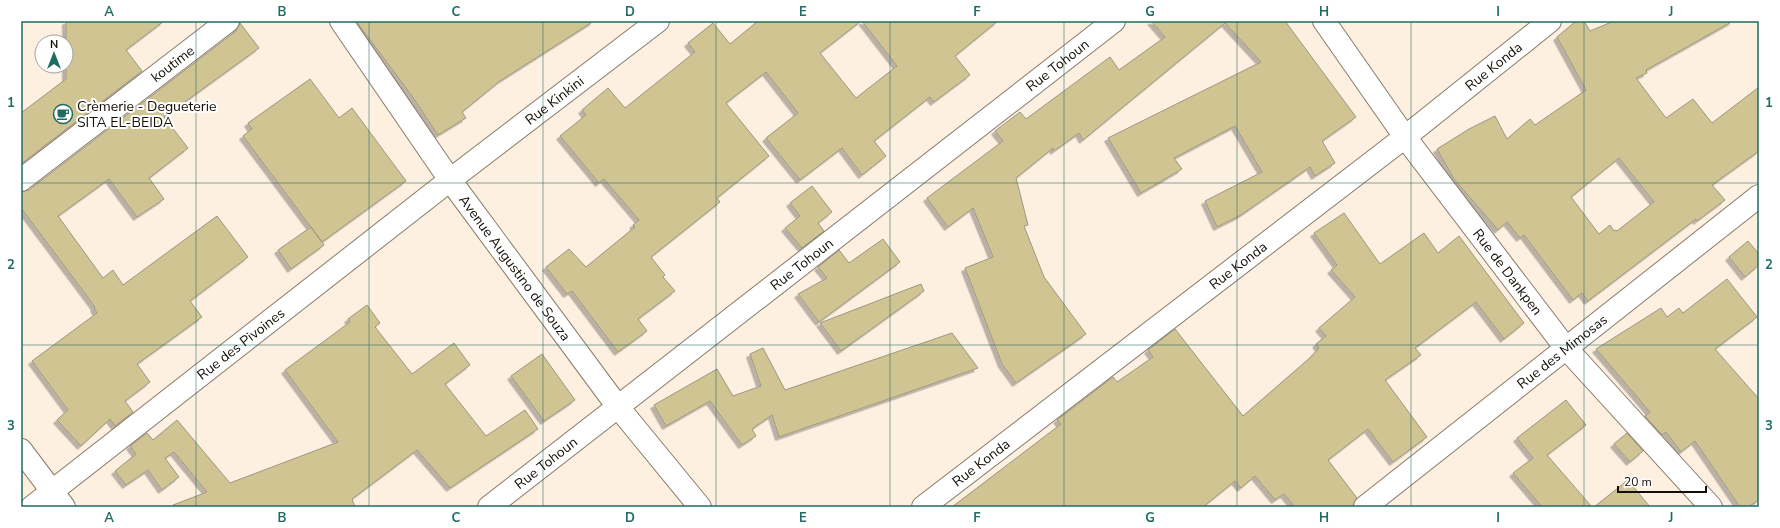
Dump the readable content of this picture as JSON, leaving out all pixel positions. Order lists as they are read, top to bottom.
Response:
{
  "streets": {
    "street": [
      "koutime",
      "Rue Tohoun",
      "Rue Konda",
      "Rue Kinkini",
      "Avenue Augustino de Souza",
      "Rue de Dankpen",
      "Rue des Pivoines",
      "Rue des Mimosas"
    ]
  },
  "crossings": [
    ["Rue Tohoun", "Avenue Augustino de Souza"],
    ["Rue Konda", "Rue de Dankpen"],
    ["Rue Kinkini", "Avenue Augustino de Souza"],
    ["Rue Kinkini", "Rue des Pivoines"],
    ["Avenue Augustino de Souza", "Rue des Pivoines"],
    ["Rue de Dankpen", "Rue des Mimosas"]
  ],
  "places": {
    "cafe": ["Crèmerie - Degueterie SITA EL-BEIDA"]
  },
  "scale_bar": "20 m",
  "north": "top",
  "grid": {
    "columns": [
      "A",
      "B",
      "C",
      "D",
      "E",
      "F",
      "G",
      "H",
      "I",
      "J"
    ],
    "rows": ["1", "2", "3"]
  }
}
